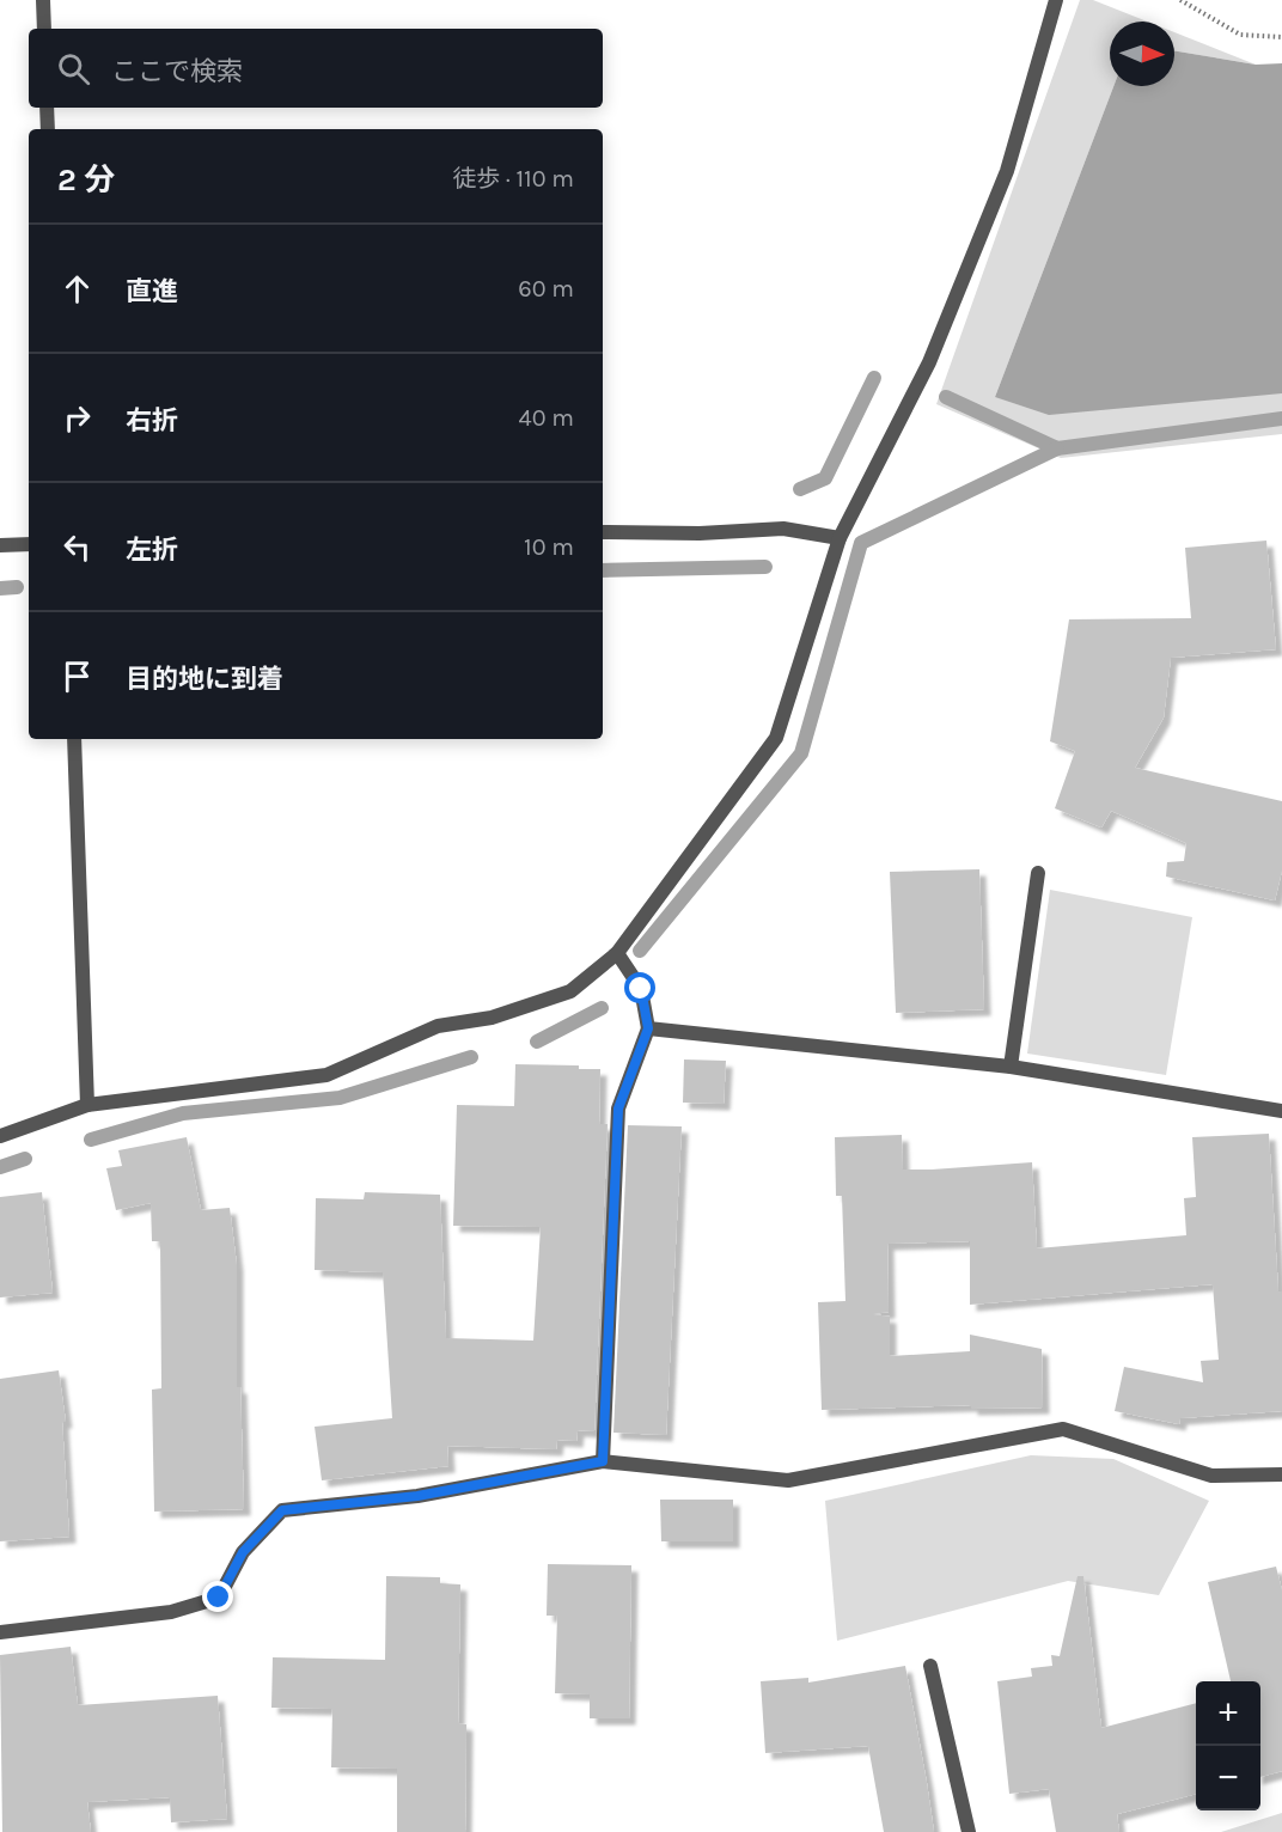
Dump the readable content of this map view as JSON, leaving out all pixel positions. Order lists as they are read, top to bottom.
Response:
{
  "north": "right",
  "page": {
    "search": "ここで検索",
    "heading": ["2 分", "徒歩 · 110 m"],
    "list": [
      ["直進", "60 m"],
      ["右折", "40 m"],
      ["左折", "10 m"],
      "目的地に到着"
    ],
    "map_buttons": ["+", "−"]
  }
}
